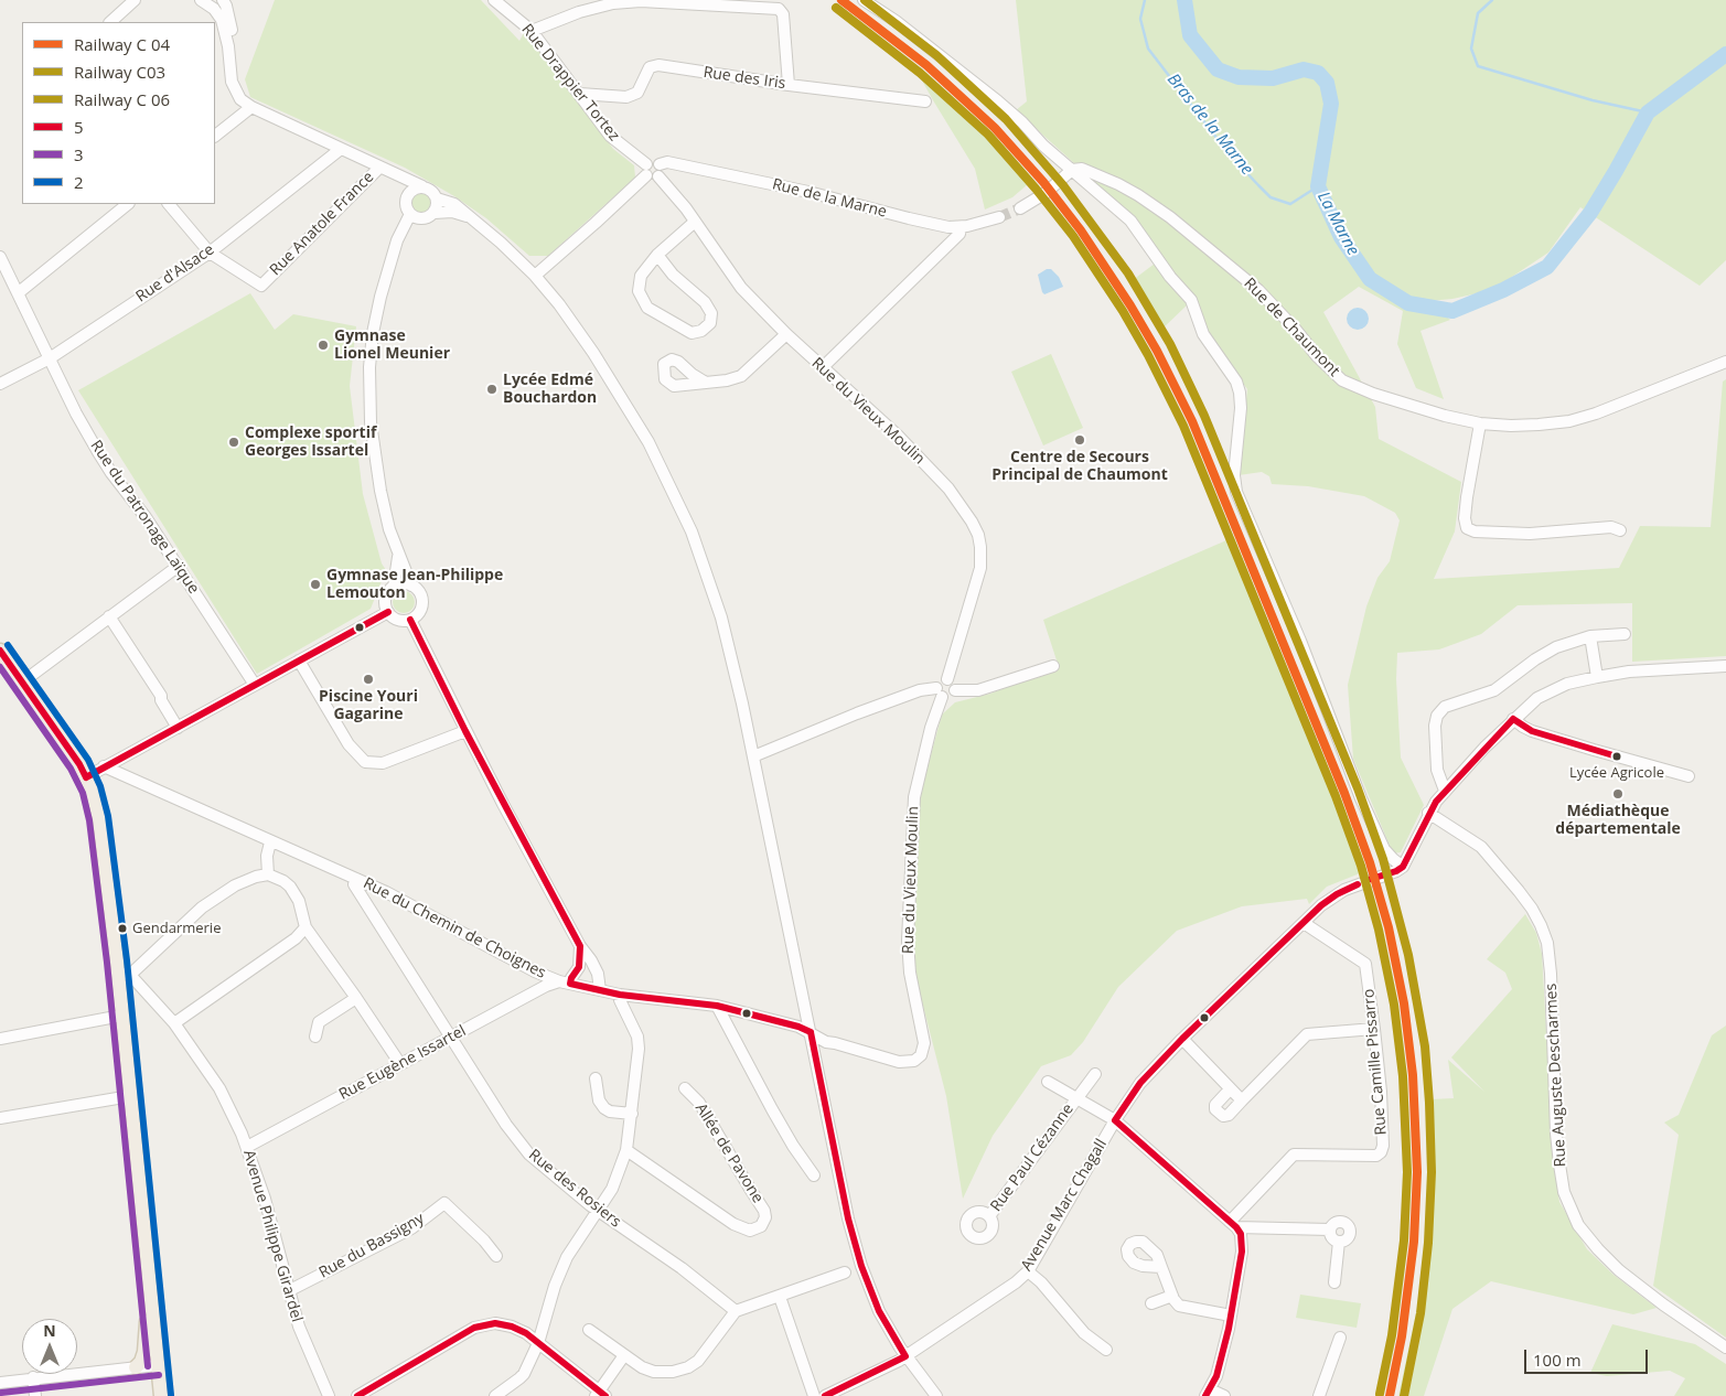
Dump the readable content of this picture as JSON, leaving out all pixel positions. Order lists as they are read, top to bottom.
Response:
{
  "streets": {
    "street": [
      "Rue des Iris",
      "Rue Drappier Tortez",
      "Rue de la Marne",
      "Rue Anatole France",
      "Rue d'Alsace",
      "Rue de Chaumont",
      "Rue du Vieux Moulin",
      "Rue du Patronage Laïque",
      "Rue du Chemin de Choignes",
      "Rue Camille Pissarro",
      "Rue Eugène Issartel",
      "Rue Auguste Descharmes",
      "Allée de Pavone",
      "Rue Paul Cézanne",
      "Rue des Rosiers",
      "Avenue Marc Chagall",
      "Avenue Philippe Girardel",
      "Rue du Bassigny"
    ]
  },
  "crossings": [
    ["Rue des Iris", "Rue Drappier Tortez"],
    ["Rue Drappier Tortez", "Rue de la Marne"],
    ["Rue Drappier Tortez", "Rue du Vieux Moulin"],
    ["Rue de la Marne", "Rue du Vieux Moulin"],
    ["Rue Anatole France", "Rue d'Alsace"],
    ["Rue d'Alsace", "Rue du Patronage Laïque"],
    ["Rue du Vieux Moulin", "Rue du Chemin de Choignes"],
    ["Rue du Chemin de Choignes", "Rue Eugène Issartel"],
    ["Rue du Chemin de Choignes", "Rue des Rosiers"],
    ["Rue Camille Pissarro", "Avenue Marc Chagall"],
    ["Rue Eugène Issartel", "Rue des Rosiers"],
    ["Rue Eugène Issartel", "Avenue Philippe Girardel"],
    ["Avenue Philippe Girardel", "Rue du Bassigny"]
  ],
  "water": ["Bras de la Marne", "La Marne"],
  "places": [
    "Gymnase Lionel Meunier",
    "Lycée Edmé Bouchardon",
    "Centre de Secours Principal de Chaumont",
    "Complexe sportif Georges Issartel",
    "Gymnase Jean-Philippe Lemouton",
    "Piscine Youri Gagarine",
    "Lycée Agricole",
    "Médiathèque départementale",
    "Gendarmerie"
  ],
  "lines": [
    "rail line C03",
    "transit line 5",
    "transit line 2",
    "transit line 3"
  ],
  "legend": [
    "Railway C 04",
    "Railway C03",
    "Railway C 06",
    "5",
    "3",
    "2"
  ],
  "scale_bar": "100 m",
  "north": "top"
}
